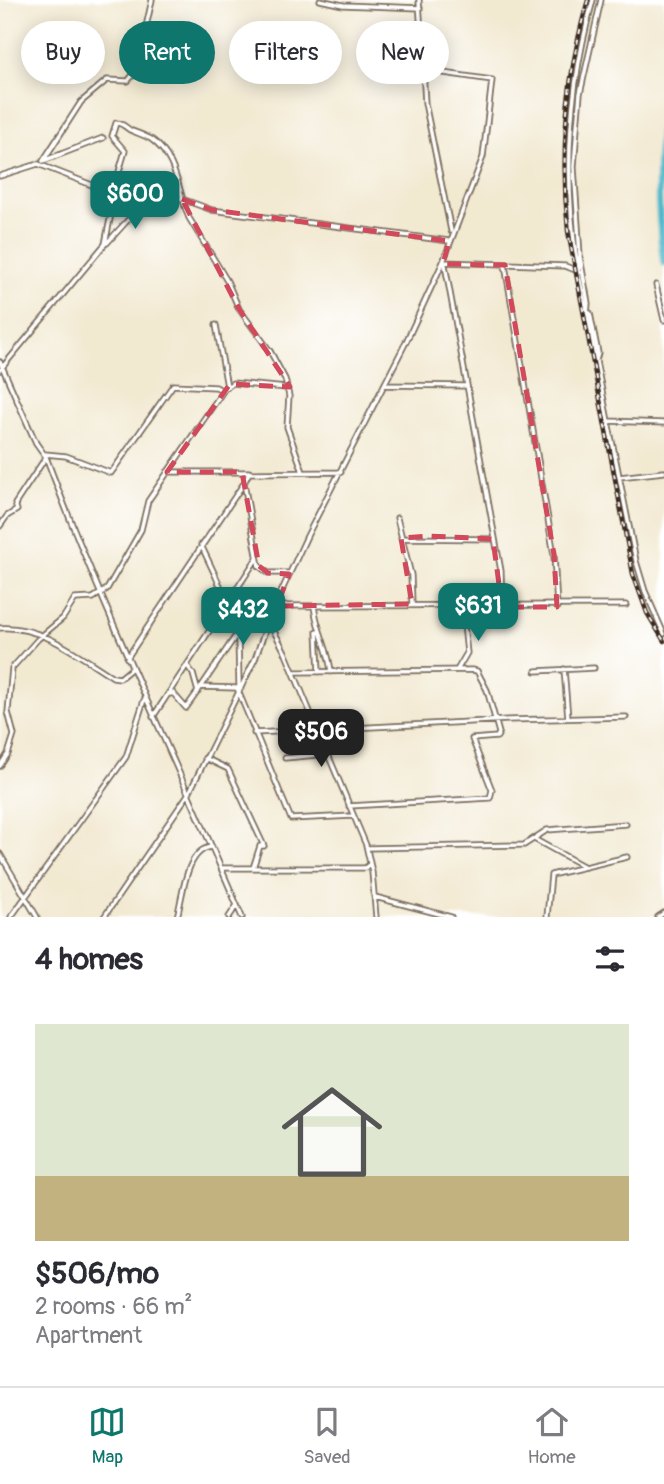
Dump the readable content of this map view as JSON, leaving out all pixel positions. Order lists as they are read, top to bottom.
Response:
{
  "page": {
    "chip": [
      "Buy",
      "Rent",
      "Filters",
      "New"
    ],
    "price": [
      "$600",
      "$631",
      "$432",
      "$506"
    ],
    "heading": "4 homes",
    "list": [
      {
        "name": "$506/mo",
        "note": "2 rooms · 66 m² · Apartment"
      }
    ],
    "tabs": ["Map", "Saved", "Home"]
  }
}
